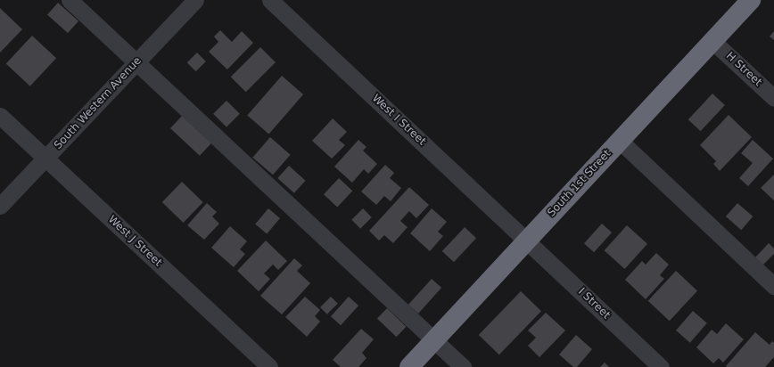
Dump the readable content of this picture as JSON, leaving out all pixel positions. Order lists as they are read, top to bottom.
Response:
{
  "streets": {
    "highway": ["South 1st Street"],
    "street": [
      "H Street",
      "South Western Avenue",
      "West I Street",
      "West J Street",
      "I Street"
    ]
  },
  "crossings": [
    ["H Street", "South 1st Street"],
    ["South Western Avenue", "West J Street"],
    ["West I Street", "South 1st Street"],
    ["West I Street", "I Street"],
    ["South 1st Street", "I Street"]
  ]
}
